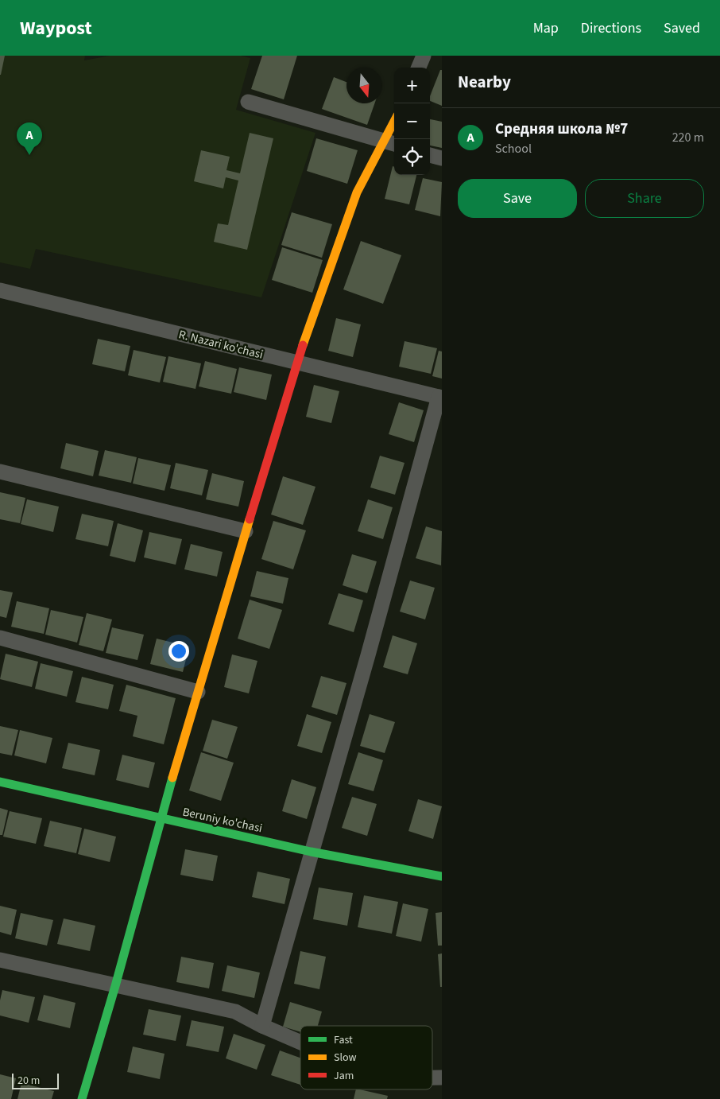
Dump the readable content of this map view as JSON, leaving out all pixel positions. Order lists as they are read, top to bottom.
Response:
{
  "streets": {
    "street": ["R. Nazari ko'chasi", "Beruniy ko'chasi"]
  },
  "legend": ["Fast", "Slow", "Jam"],
  "scale_bar": "20 m",
  "north": "bottom",
  "page": {
    "header": "Waypost",
    "nav": ["Map", "Directions", "Saved"],
    "heading": "Nearby",
    "map_buttons": ["+", "−"],
    "list": [
      {
        "mark": "A",
        "name": "Средняя школа №7",
        "note": "School",
        "value": "220 m"
      }
    ],
    "pins": "A",
    "buttons": ["Save", "Share"],
    "scale": "20 m"
  }
}
